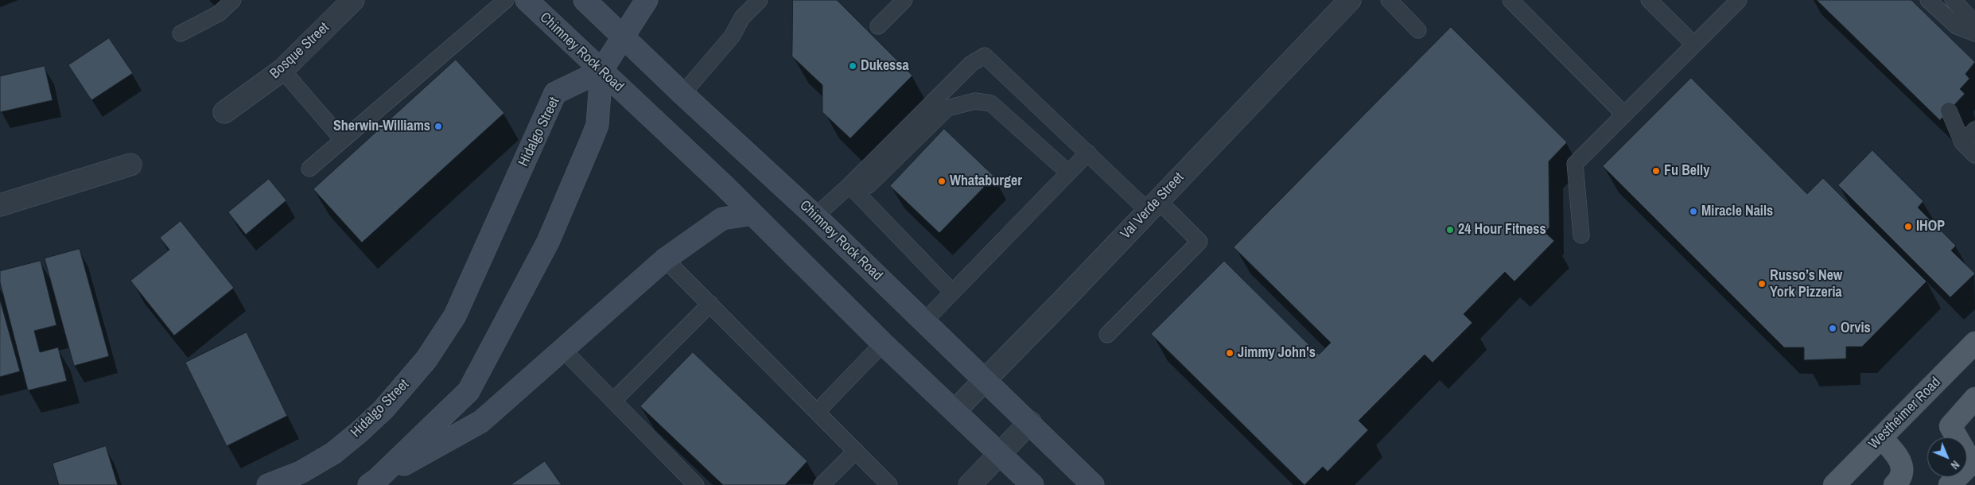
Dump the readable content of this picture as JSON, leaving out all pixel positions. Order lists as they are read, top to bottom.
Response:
{
  "streets": {
    "main road": ["Westheimer Road"],
    "street": [
      "Bosque Street",
      "Chimney Rock Road",
      "Hidalgo Street",
      "Val Verde Street"
    ]
  },
  "crossings": [
    ["Chimney Rock Road", "Hidalgo Street"],
    ["Chimney Rock Road", "Val Verde Street"]
  ],
  "places": [
    "Dukessa",
    "Sherwin-Williams",
    "Fu Belly",
    "Whataburger",
    "Miracle Nails",
    "IHOP",
    "24 Hour Fitness",
    "Russo’s New York Pizzeria",
    "Orvis",
    "Jimmy John's"
  ],
  "north": "bottom right"
}
